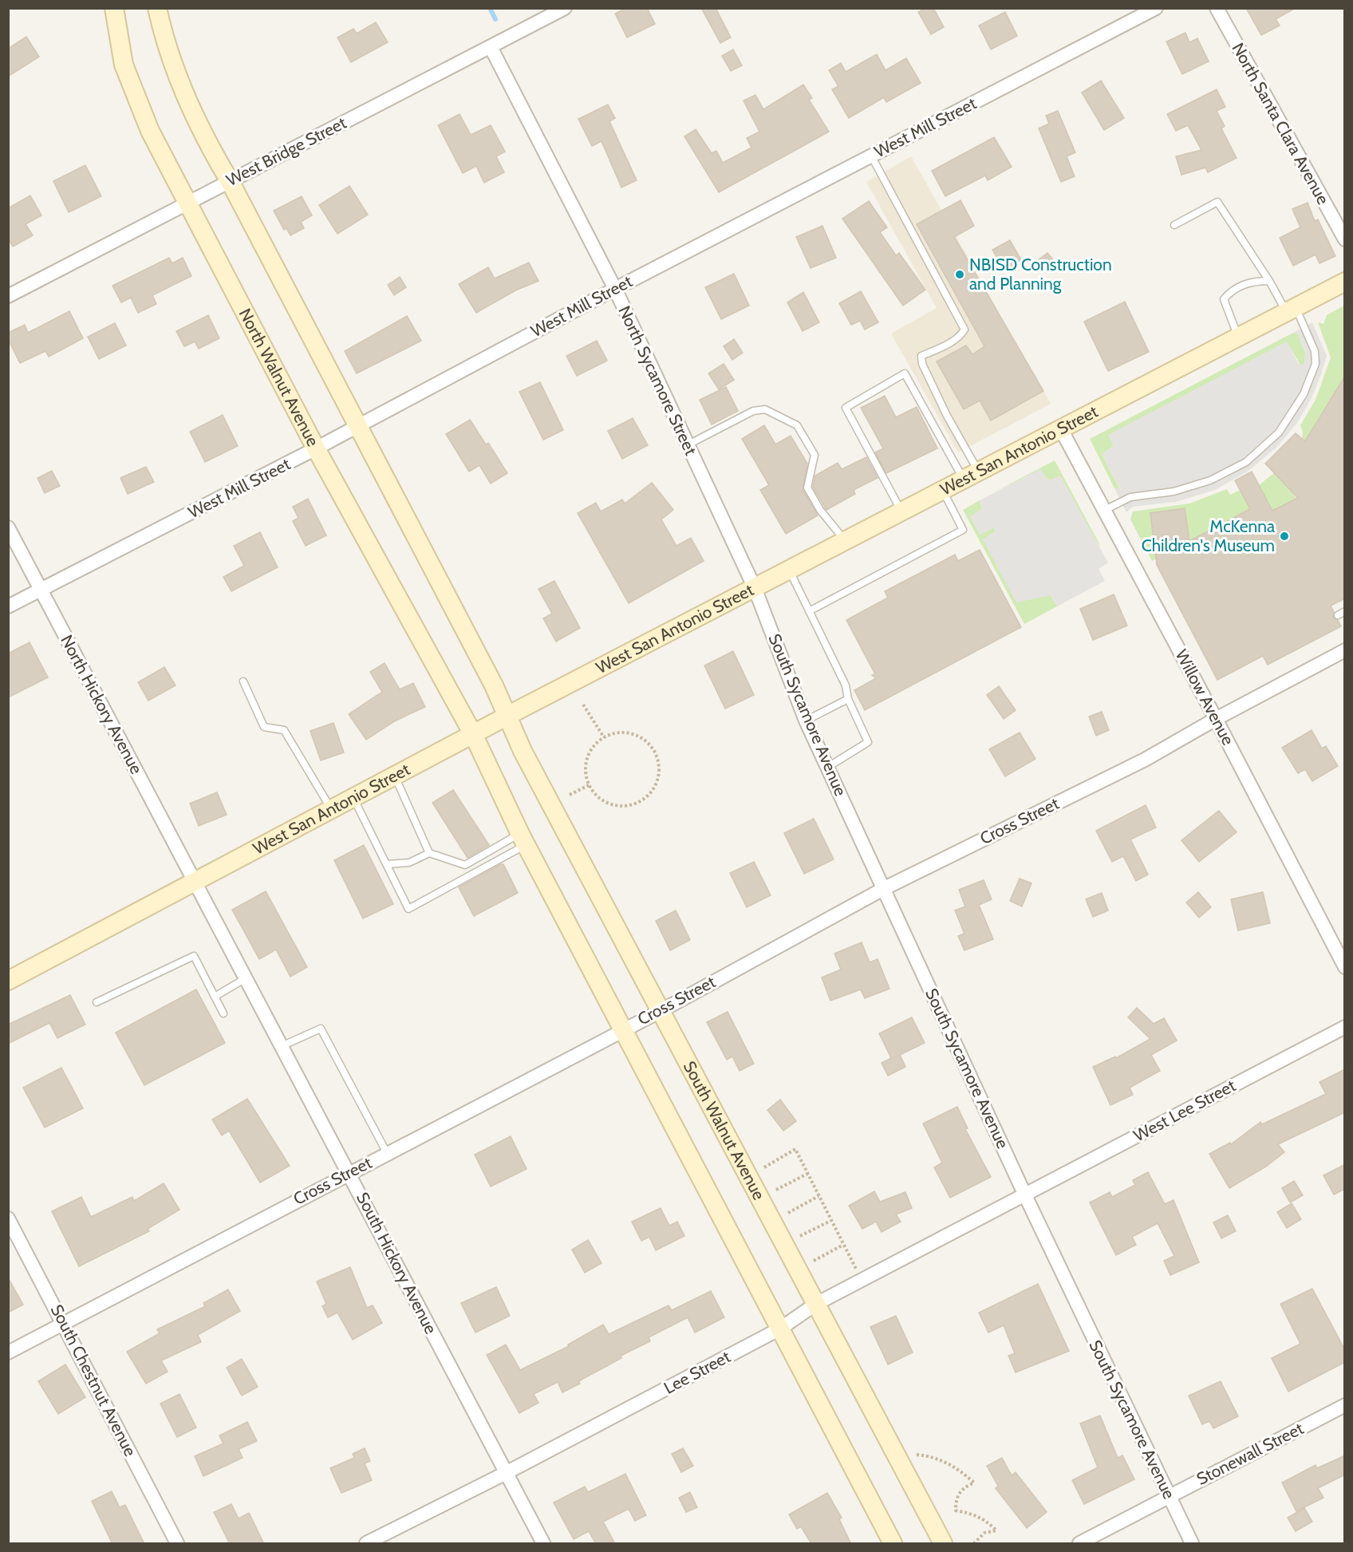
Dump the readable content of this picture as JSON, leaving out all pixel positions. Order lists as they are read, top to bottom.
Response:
{
  "streets": {
    "main road": ["North Walnut Avenue", "West San Antonio Street", "South Walnut Avenue"],
    "street": [
      "North Santa Clara Avenue",
      "West Mill Street",
      "West Bridge Street",
      "North Sycamore Street",
      "Willow Avenue",
      "North Hickory Avenue",
      "South Sycamore Avenue",
      "Cross Street",
      "West Lee Street",
      "South Hickory Avenue",
      "Lee Street",
      "South Chestnut Avenue",
      "Stonewall Street"
    ]
  },
  "crossings": [
    ["West Mill Street", "North Walnut Avenue"],
    ["West Mill Street", "North Sycamore Street"],
    ["West Mill Street", "North Hickory Avenue"],
    ["West Bridge Street", "North Walnut Avenue"],
    ["West Bridge Street", "North Sycamore Street"],
    ["North Walnut Avenue", "West San Antonio Street"],
    ["North Sycamore Street", "West San Antonio Street"],
    ["North Sycamore Street", "South Sycamore Avenue"],
    ["West San Antonio Street", "Willow Avenue"],
    ["West San Antonio Street", "North Hickory Avenue"],
    ["West San Antonio Street", "South Sycamore Avenue"],
    ["West San Antonio Street", "South Walnut Avenue"],
    ["West San Antonio Street", "South Hickory Avenue"],
    ["Willow Avenue", "Cross Street"],
    ["North Hickory Avenue", "South Hickory Avenue"],
    ["South Sycamore Avenue", "Cross Street"],
    ["South Sycamore Avenue", "West Lee Street"],
    ["South Sycamore Avenue", "Lee Street"],
    ["South Sycamore Avenue", "Stonewall Street"],
    ["Cross Street", "South Walnut Avenue"],
    ["Cross Street", "South Hickory Avenue"],
    ["Cross Street", "South Chestnut Avenue"],
    ["West Lee Street", "Lee Street"],
    ["South Walnut Avenue", "Lee Street"],
    ["South Hickory Avenue", "Lee Street"]
  ],
  "places": ["NBISD Construction and Planning", "McKenna Children's Museum"]
}
